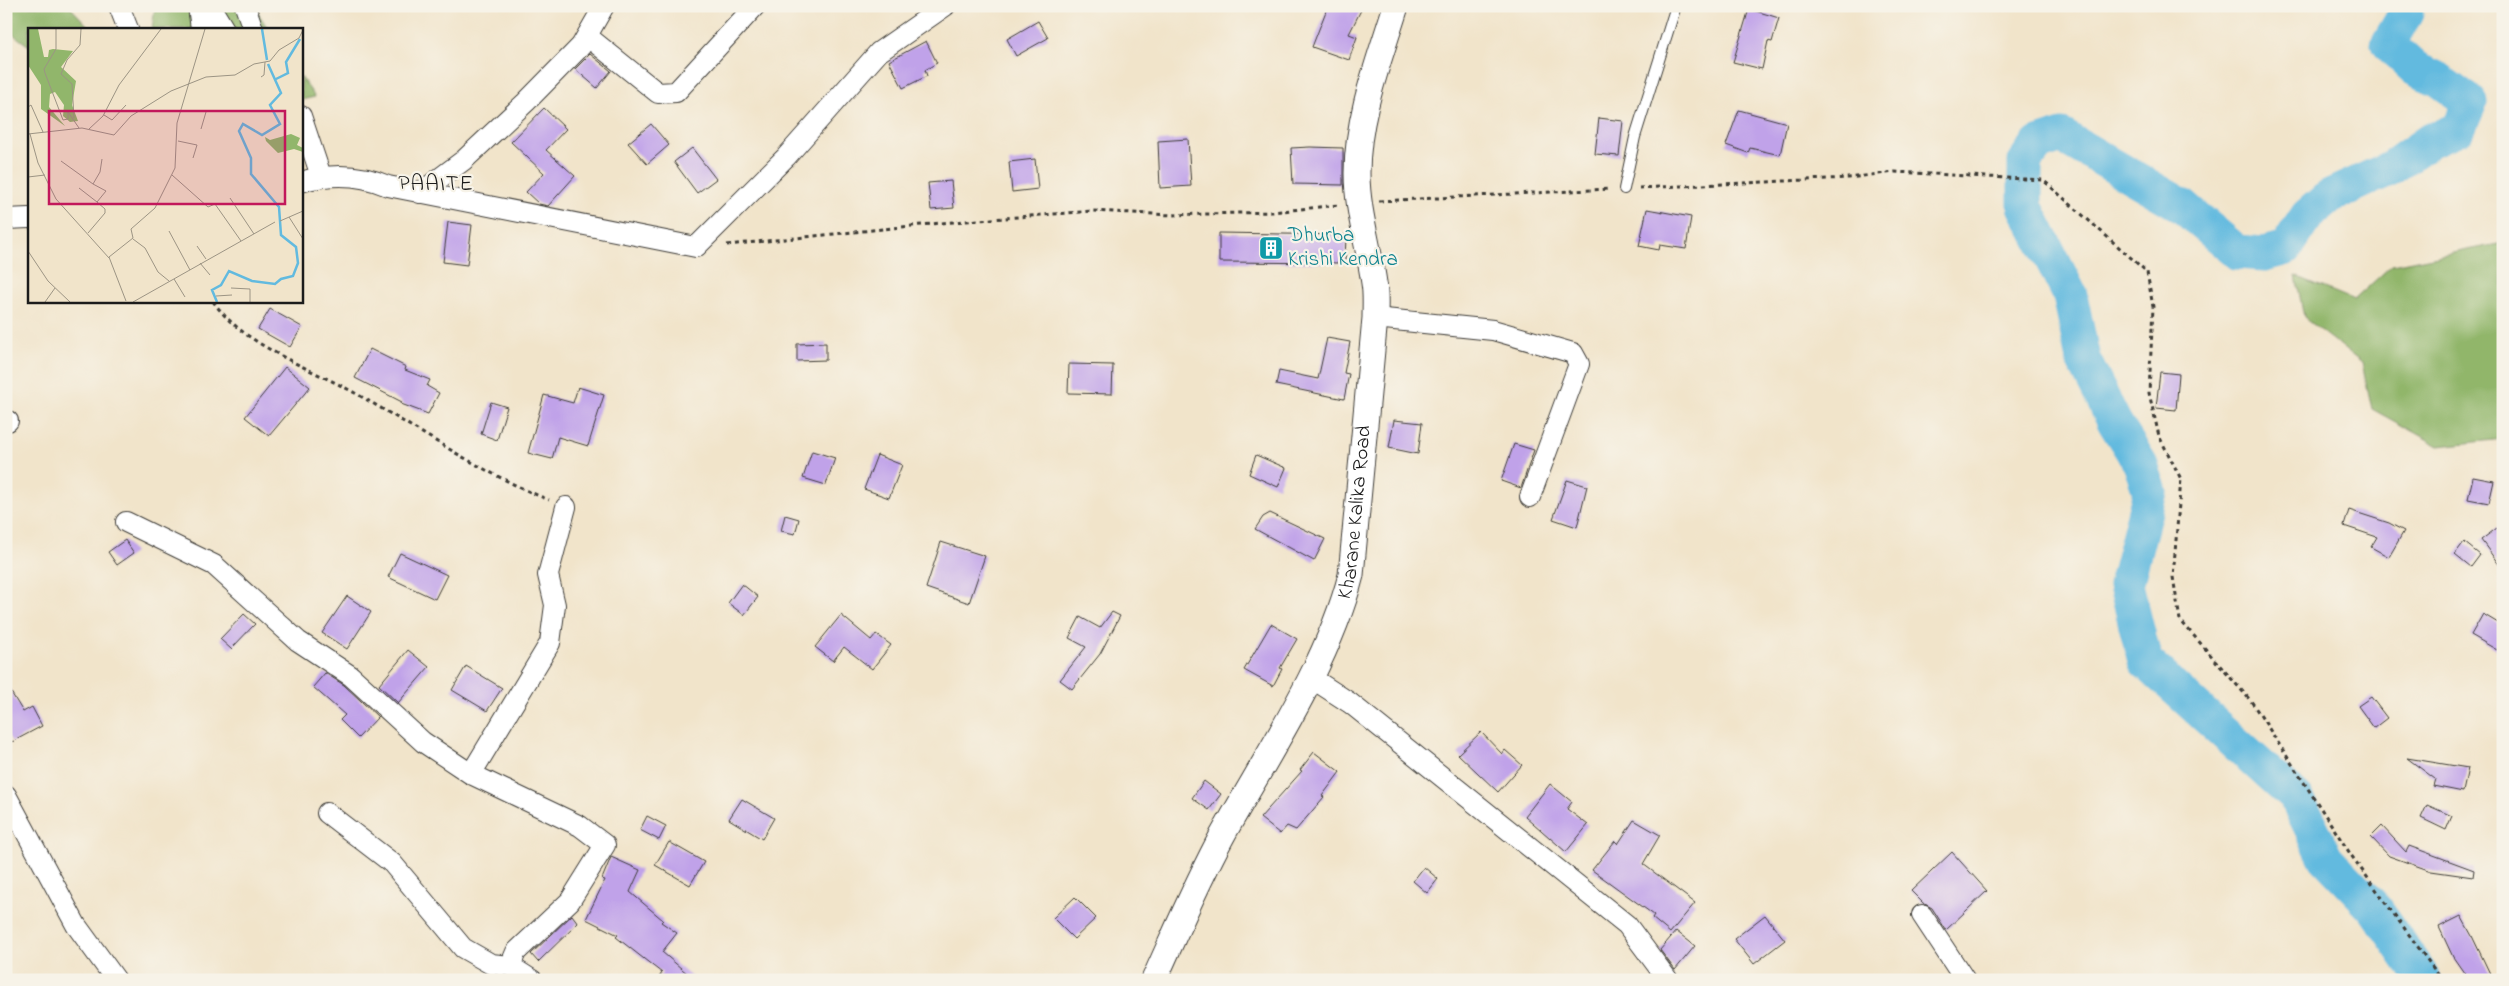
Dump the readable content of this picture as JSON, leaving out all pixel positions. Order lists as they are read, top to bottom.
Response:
{
  "streets": {
    "street": ["Kharane Kalika Road"]
  },
  "districts": ["PAAITE"],
  "places": {
    "building": ["Dhurba Krishi Kendra"]
  }
}
